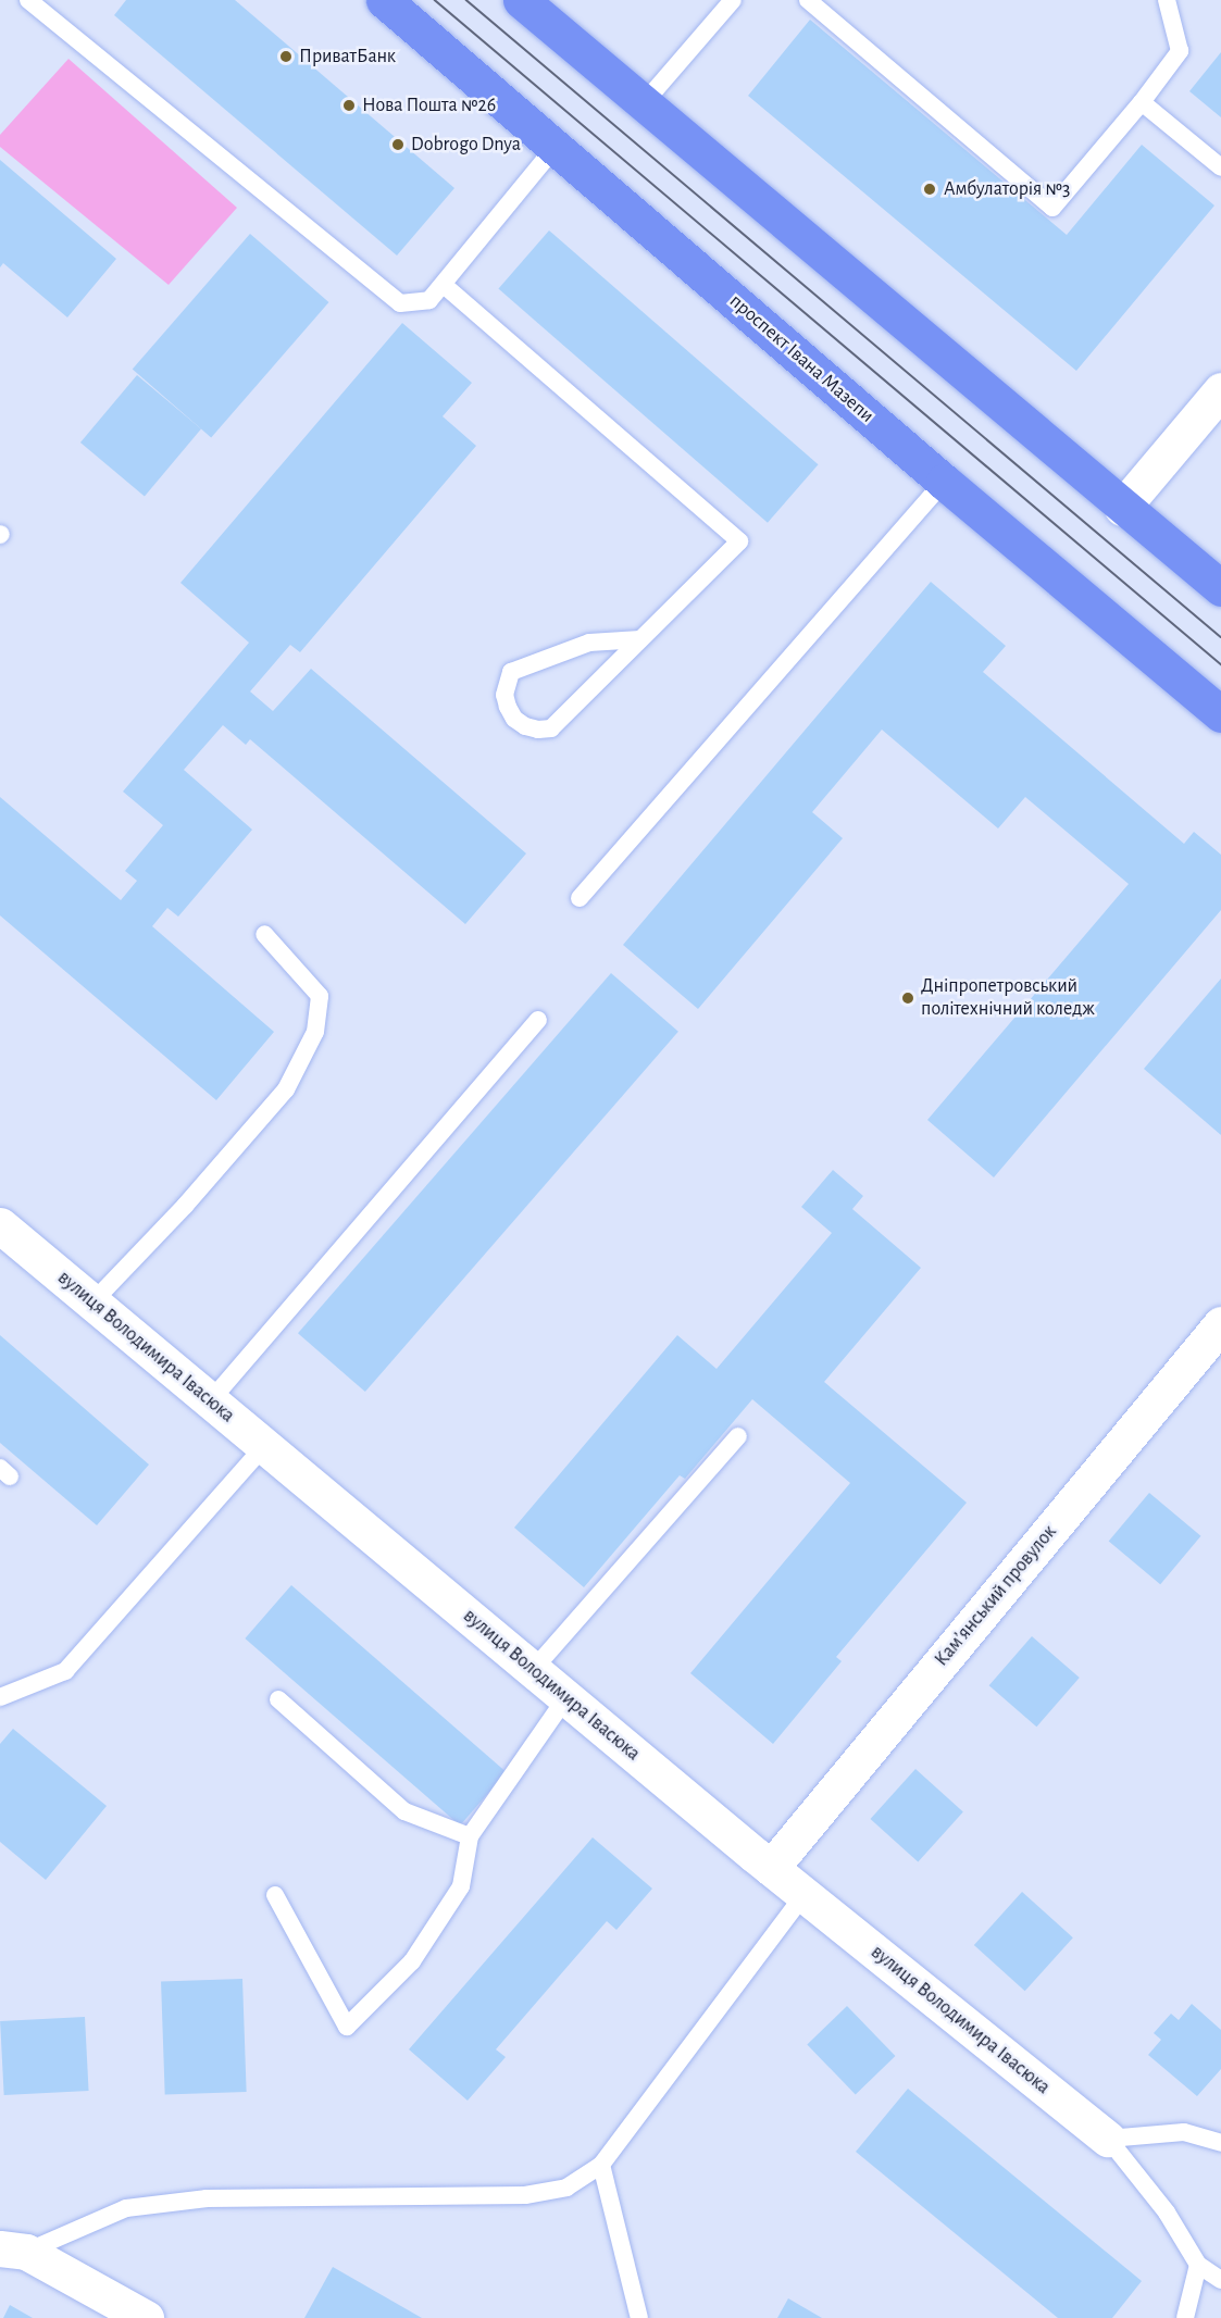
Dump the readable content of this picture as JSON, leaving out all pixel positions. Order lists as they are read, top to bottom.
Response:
{
  "streets": {
    "highway": ["проспект Івана Мазепи"],
    "street": ["вулиця Володимира Івасюка", "Камʼянський провулок"]
  },
  "crossings": [
    ["вулиця Володимира Івасюка", "Камʼянський провулок"]
  ],
  "places": [
    "ПриватБанк",
    "Нова Пошта №26",
    "Dobrogo Dnya",
    "Амбулаторія №3",
    "Дніпропетровський політехнічний коледж"
  ]
}
